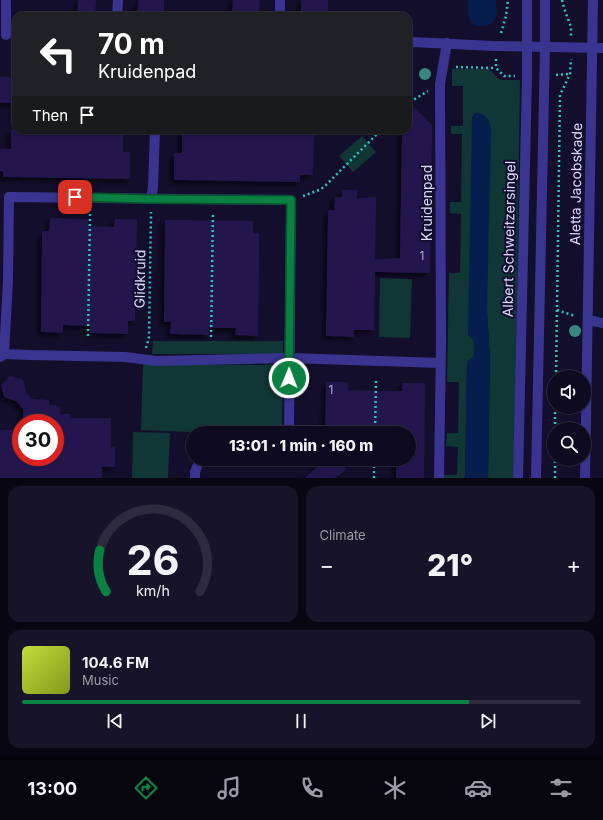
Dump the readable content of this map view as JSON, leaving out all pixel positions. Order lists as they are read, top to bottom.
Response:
{
  "streets": {
    "street": ["Aletta Jacobskade", "Kruidenpad", "Albert Schweitzersingel"],
    "path": ["Glidkruid"]
  },
  "house_numbers": ["1", "1"],
  "page": {
    "turn": ["70 m", "Kruidenpad"],
    "then": "Then",
    "limit": "30",
    "trip": "13:01 · 1 min · 160 m",
    "tile": "Climate",
    "heat": ["−", "21°", "+"],
    "song": ["104.6 FM", "Music"],
    "tabs": "13:00",
    "gauge": ["26", "km/h"]
  }
}
